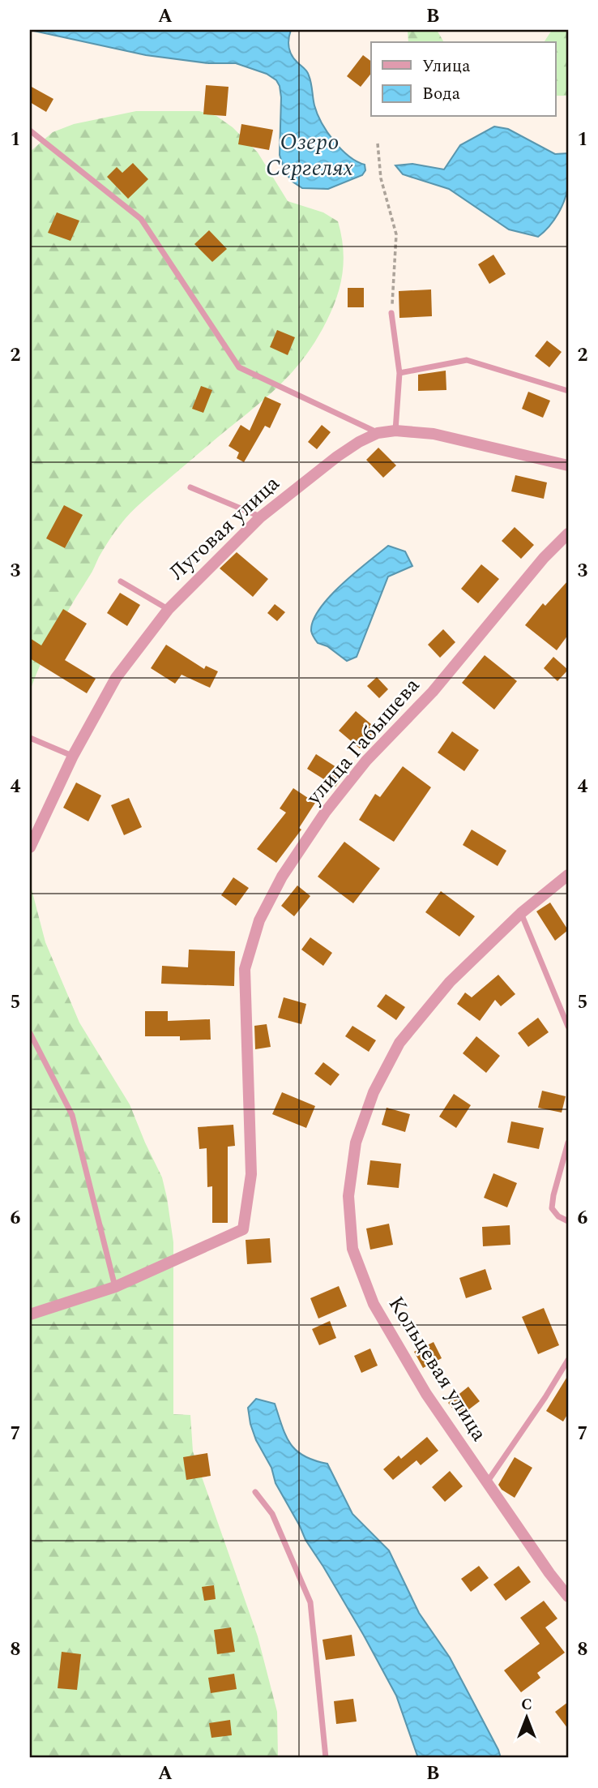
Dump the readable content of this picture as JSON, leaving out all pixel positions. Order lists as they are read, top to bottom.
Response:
{
  "streets": {
    "street": ["Луговая улица", "улица Габышева", "Кольцевая улица"]
  },
  "water": ["Озеро Сергелях"],
  "legend": ["Улица", "Вода"],
  "north": "top",
  "grid": {
    "columns": ["A", "B"],
    "rows": [
      "1",
      "2",
      "3",
      "4",
      "5",
      "6",
      "7",
      "8"
    ]
  }
}
